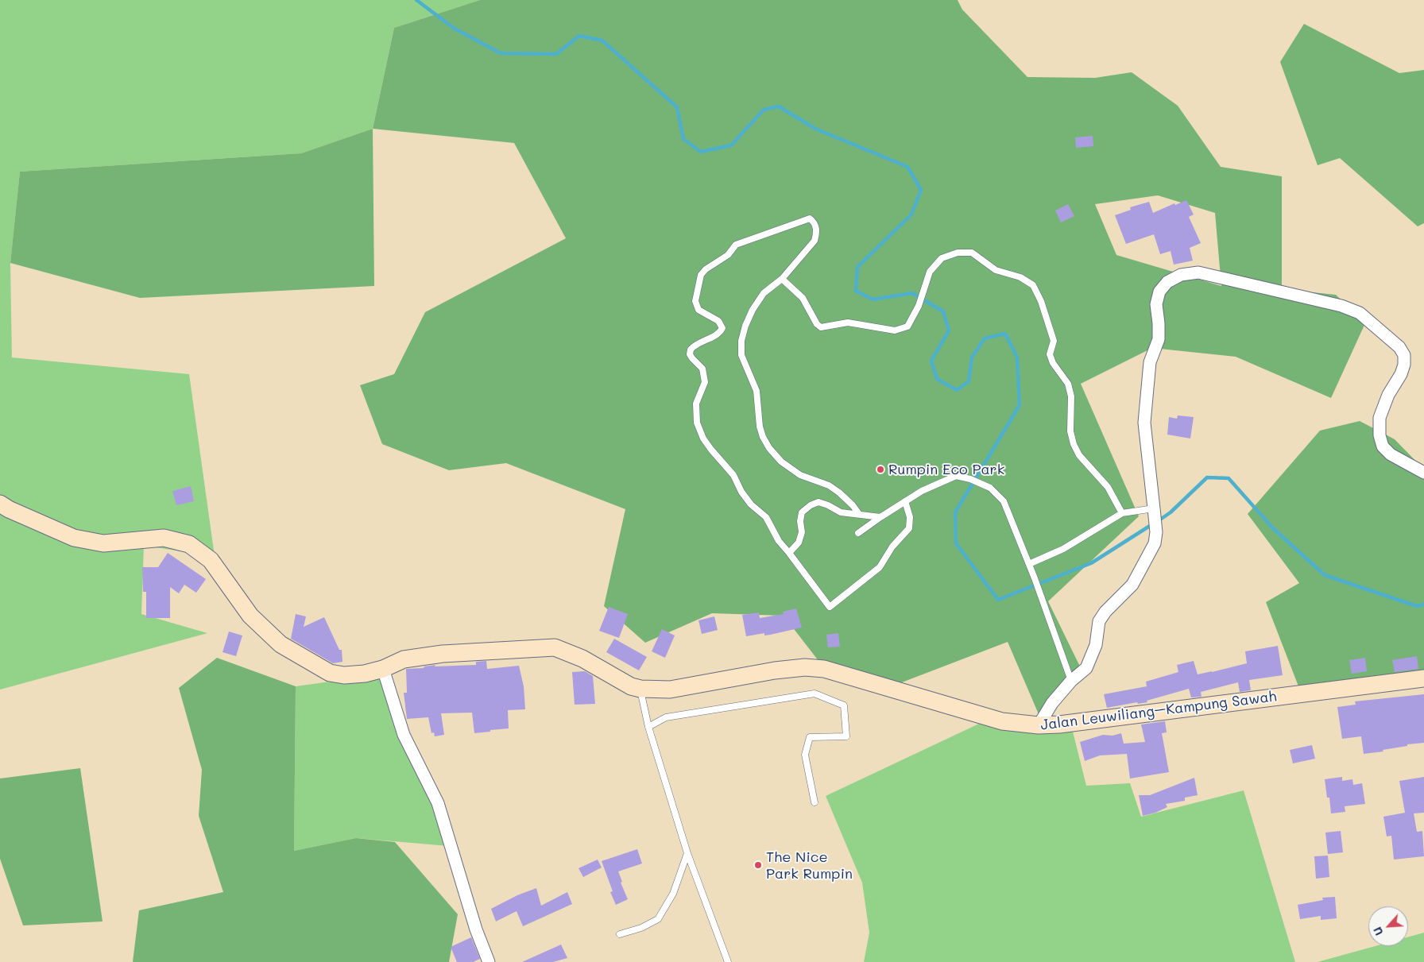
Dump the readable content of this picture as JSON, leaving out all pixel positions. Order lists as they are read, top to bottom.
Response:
{
  "streets": {
    "main road": ["Jalan Leuwiliang–Kampung Sawah"]
  },
  "places": ["Rumpin Eco Park", "The Nice Park Rumpin"],
  "north": "bottom left"
}
